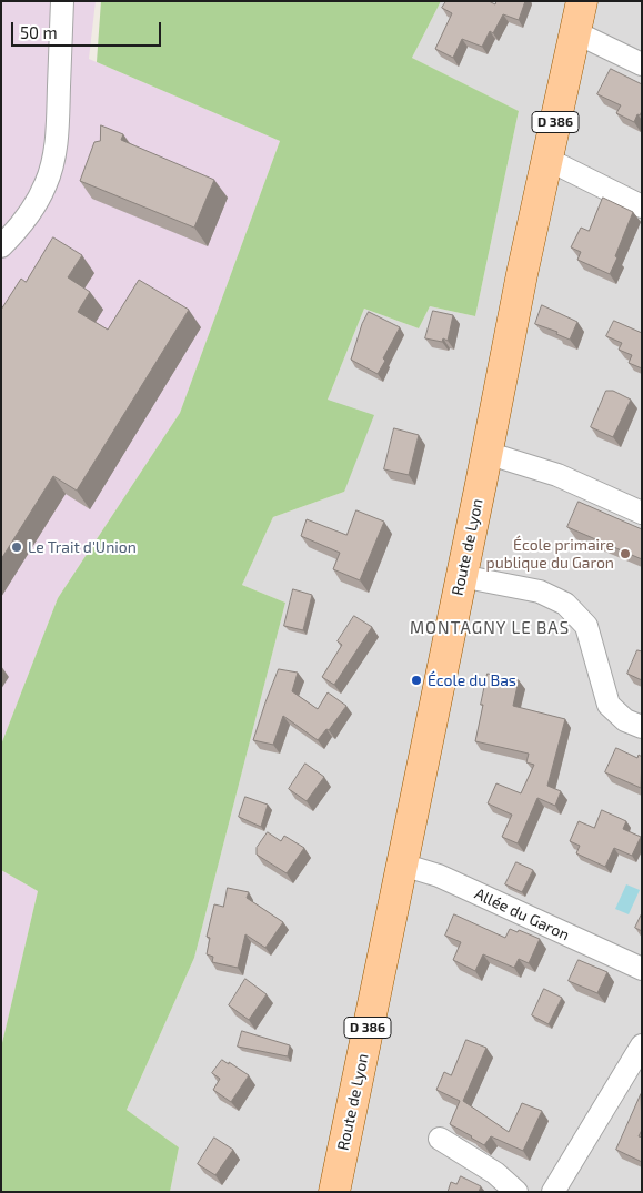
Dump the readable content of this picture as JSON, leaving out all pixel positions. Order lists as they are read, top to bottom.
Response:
{
  "streets": {
    "main road": ["D 386", "Route de Lyon"],
    "street": ["Allée du Garon"]
  },
  "crossings": [
    ["Route de Lyon", "Allée du Garon"]
  ],
  "districts": ["MONTAGNY LE BAS"],
  "places": ["Le Trait d'Union", "École primaire publique du Garon", "École du Bas"],
  "scale_bar": "50 m"
}
